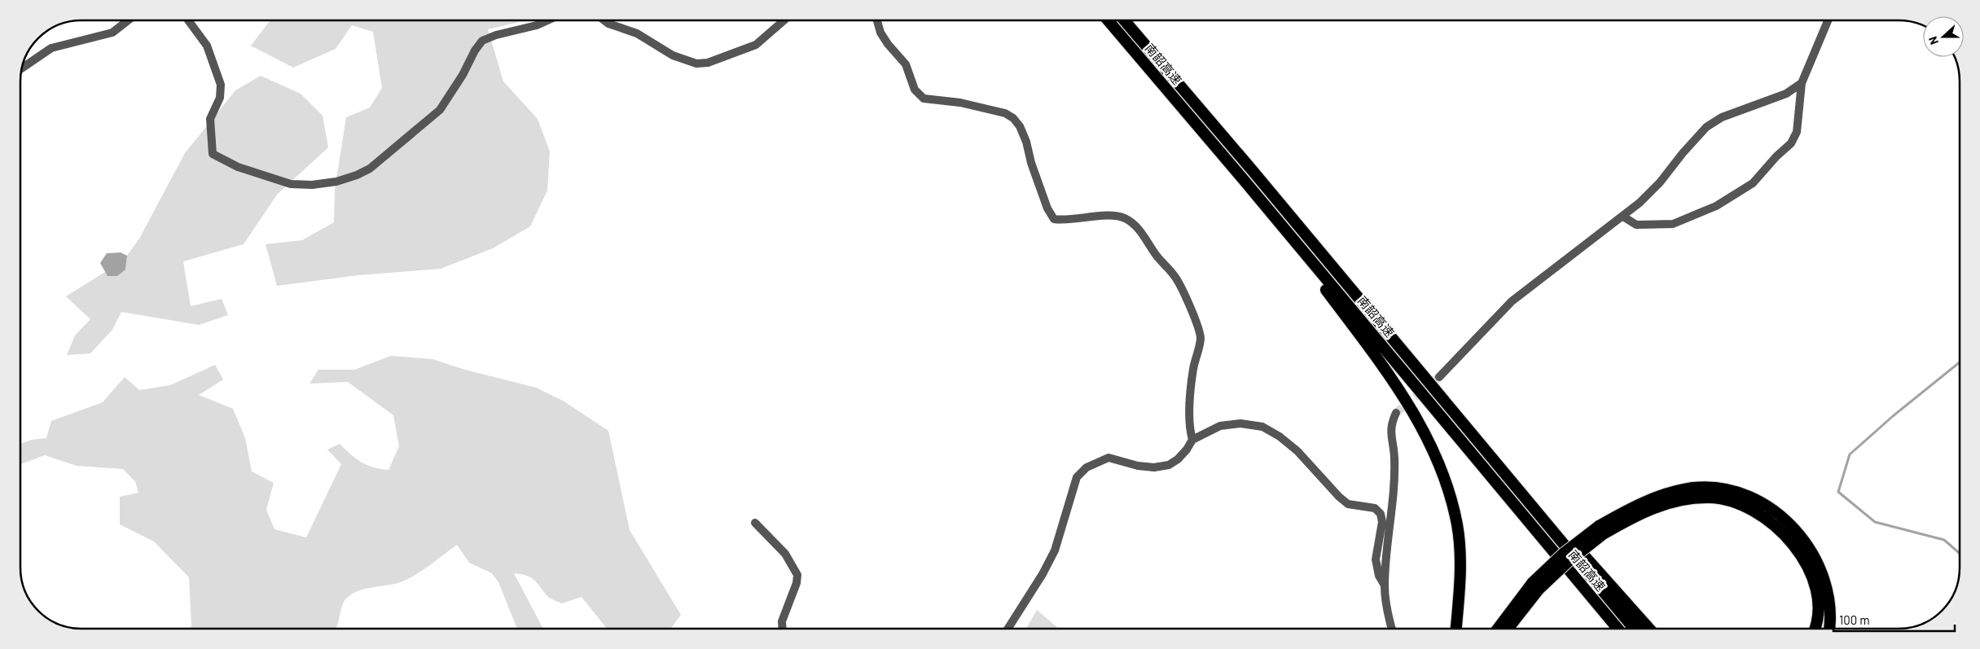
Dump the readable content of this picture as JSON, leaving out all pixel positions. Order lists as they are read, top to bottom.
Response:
{
  "streets": {
    "highway": ["南韶高速"]
  },
  "scale_bar": "100 m",
  "north": "left"
}
